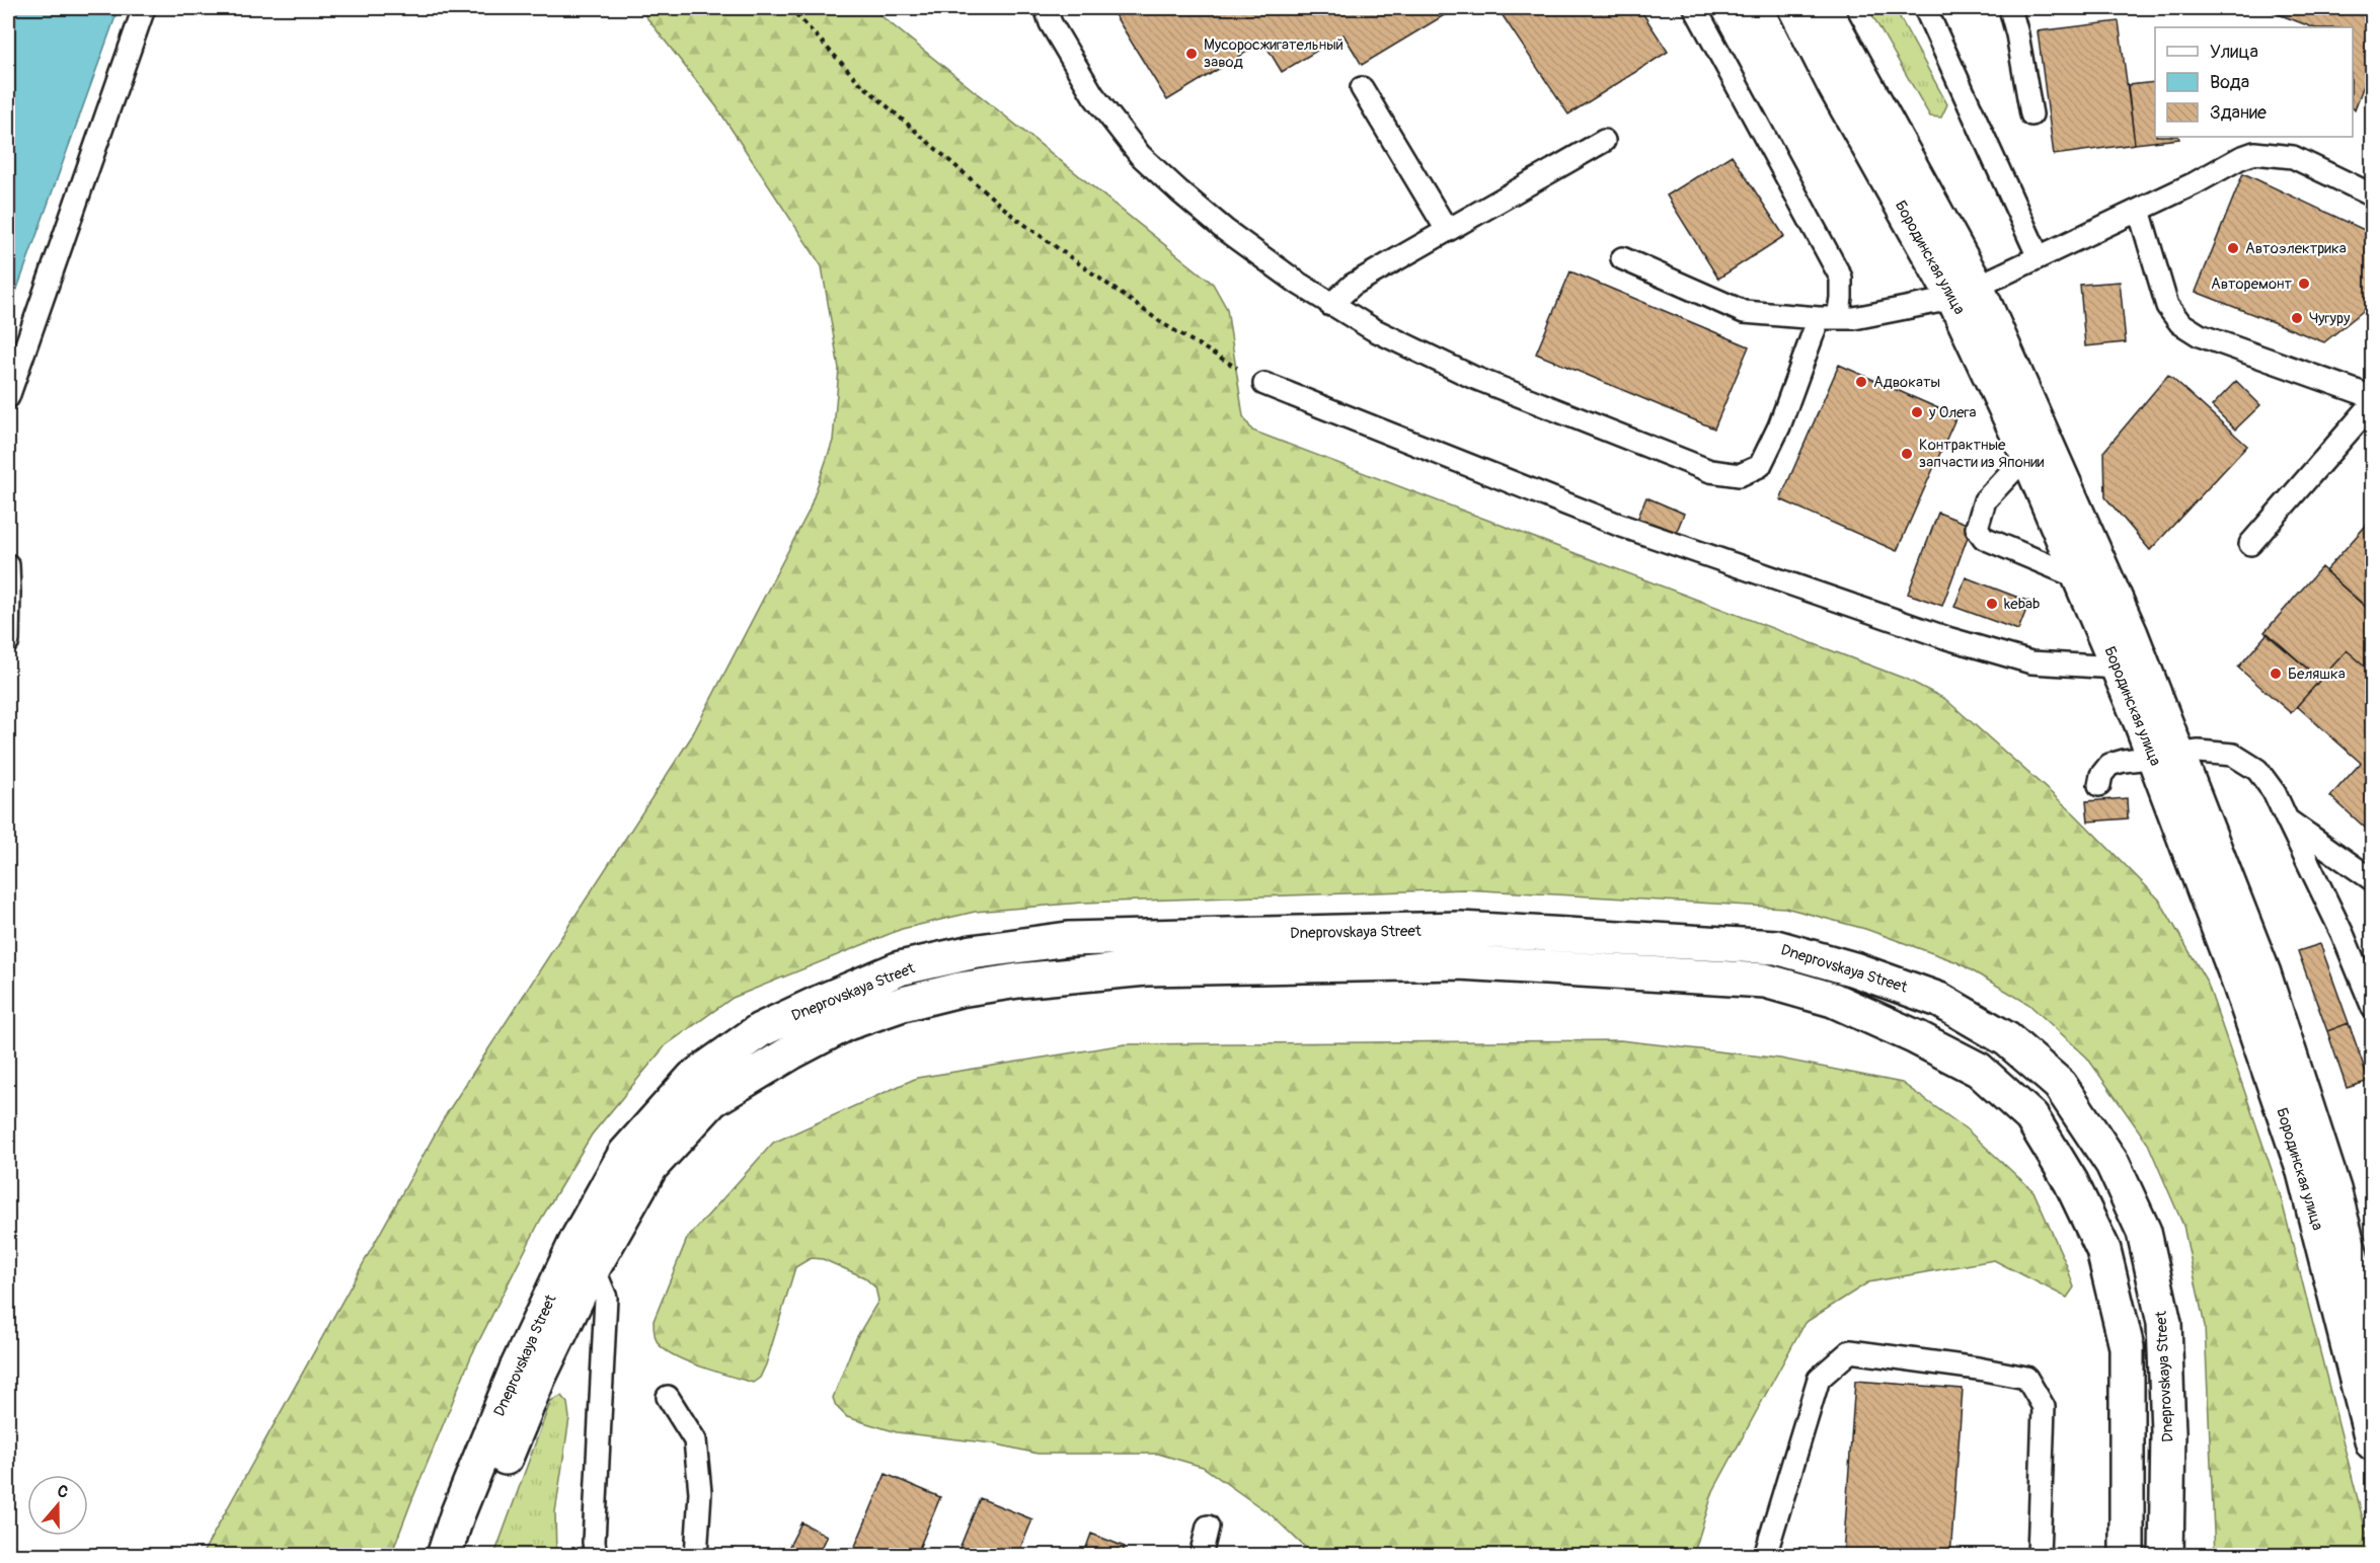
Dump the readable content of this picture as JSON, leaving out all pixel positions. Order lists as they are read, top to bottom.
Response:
{
  "streets": {
    "main road": ["Бородинская улица", "Dneprovskaya Street"]
  },
  "places": [
    "Мусоросжигательный завод",
    "Автоэлектрика",
    "Авторемонт",
    "Чугуру",
    "Адвокаты",
    "у Олега",
    "Контрактные запчасти из Японии",
    "kebab",
    "Беляшка"
  ],
  "legend": ["Улица", "Вода", "Здание"],
  "north": "top"
}
